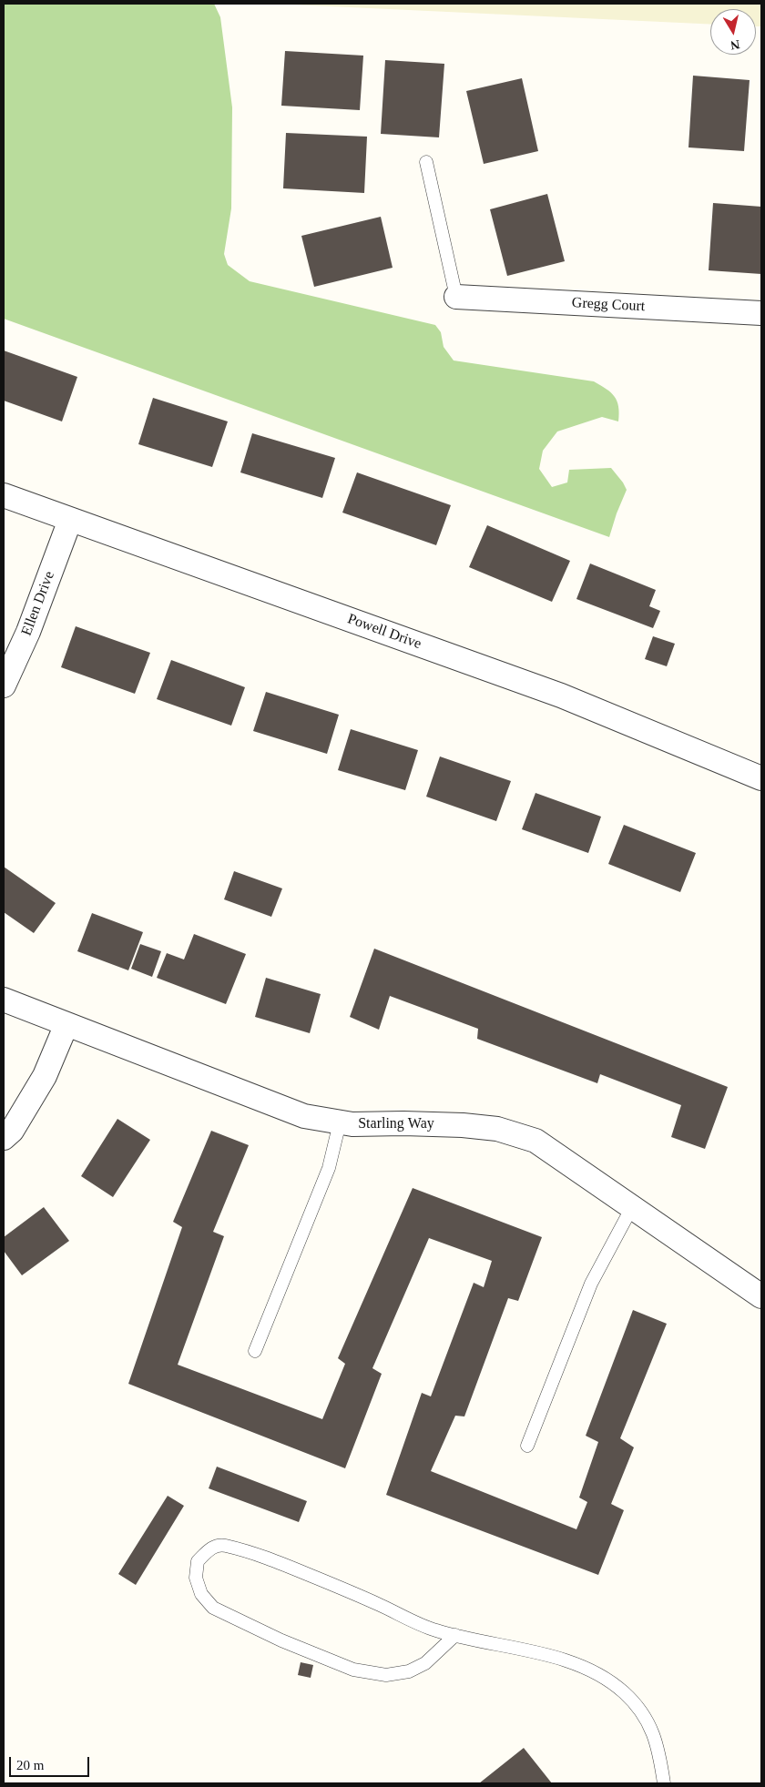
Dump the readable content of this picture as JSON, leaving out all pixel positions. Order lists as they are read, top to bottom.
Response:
{
  "streets": {
    "street": [
      "Gregg Court",
      "Ellen Drive",
      "Powell Drive",
      "Starling Way"
    ]
  },
  "crossings": [
    ["Ellen Drive", "Powell Drive"]
  ],
  "scale_bar": "20 m",
  "north": "bottom"
}
